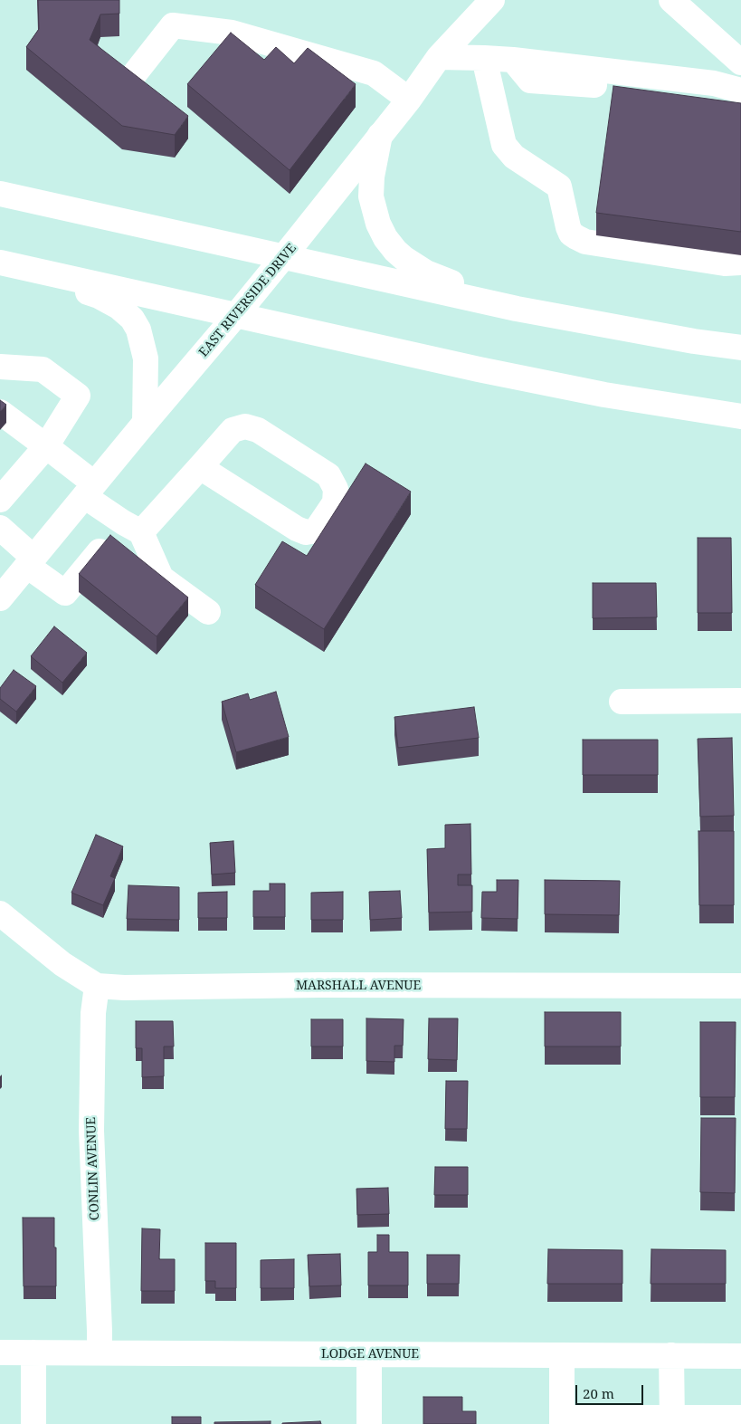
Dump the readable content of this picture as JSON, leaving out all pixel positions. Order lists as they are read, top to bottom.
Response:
{
  "streets": {
    "main road": [
      "EAST RIVERSIDE DRIVE",
      "MARSHALL AVENUE",
      "CONLIN AVENUE",
      "LODGE AVENUE"
    ]
  },
  "crossings": [
    ["MARSHALL AVENUE", "CONLIN AVENUE"],
    ["CONLIN AVENUE", "LODGE AVENUE"]
  ],
  "scale_bar": "20 m"
}
